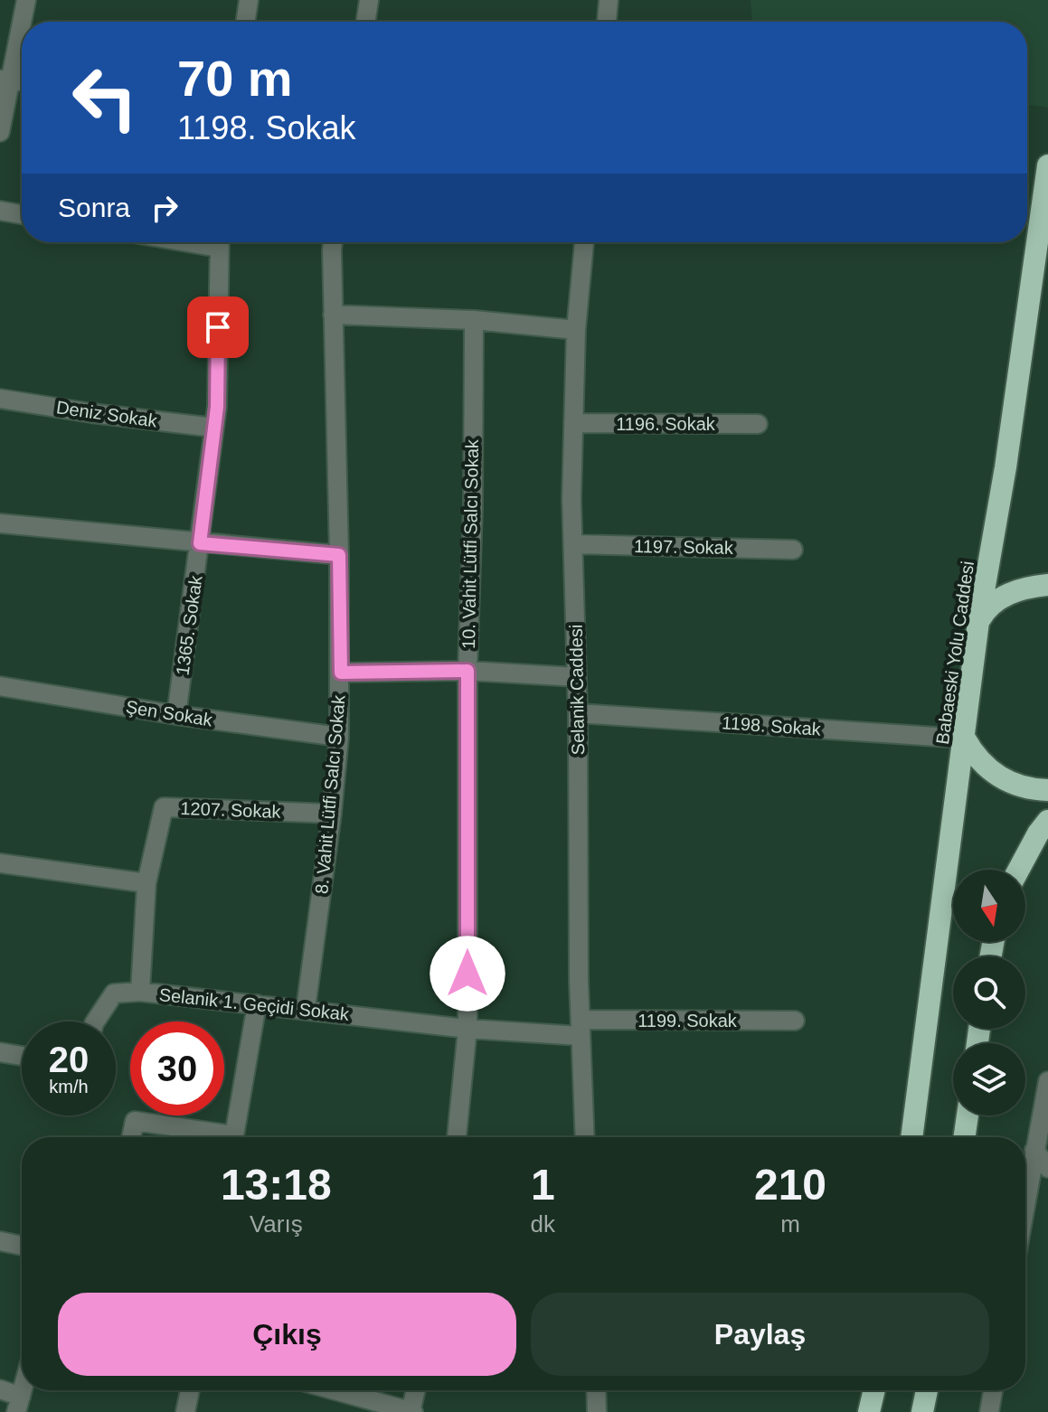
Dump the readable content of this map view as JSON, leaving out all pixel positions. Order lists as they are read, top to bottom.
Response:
{
  "streets": {
    "highway": ["Babaeski Yolu Caddesi"],
    "street": [
      "Deniz Sokak",
      "1196. Sokak",
      "10. Vahit Lütfi Salcı Sokak",
      "1197. Sokak",
      "1365. Sokak",
      "Selanik Caddesi",
      "Şen Sokak",
      "1198. Sokak",
      "8. Vahit Lütfi Salcı Sokak",
      "1207. Sokak",
      "Selanik 1. Geçidi Sokak",
      "1199. Sokak"
    ]
  },
  "crossings": [
    ["Deniz Sokak", "1365. Sokak"],
    ["1196. Sokak", "Selanik Caddesi"],
    ["10. Vahit Lütfi Salcı Sokak", "Selanik 1. Geçidi Sokak"],
    ["1197. Sokak", "Selanik Caddesi"],
    ["1365. Sokak", "Şen Sokak"],
    ["Babaeski Yolu Caddesi", "1198. Sokak"],
    ["Selanik Caddesi", "1198. Sokak"],
    ["Selanik Caddesi", "Selanik 1. Geçidi Sokak"],
    ["Selanik Caddesi", "1199. Sokak"],
    ["Şen Sokak", "8. Vahit Lütfi Salcı Sokak"],
    ["8. Vahit Lütfi Salcı Sokak", "1207. Sokak"],
    ["8. Vahit Lütfi Salcı Sokak", "Selanik 1. Geçidi Sokak"],
    ["1207. Sokak", "Selanik 1. Geçidi Sokak"],
    ["Selanik 1. Geçidi Sokak", "1199. Sokak"]
  ],
  "north": "bottom",
  "page": {
    "turn": ["70 m", "1198. Sokak"],
    "then": "Sonra",
    "speed": "20 km/h",
    "limit": "30",
    "eta": [
      "13:18",
      "Varış",
      "1",
      "dk",
      "210",
      "m"
    ],
    "buttons": ["Çıkış", "Paylaş"]
  }
}
